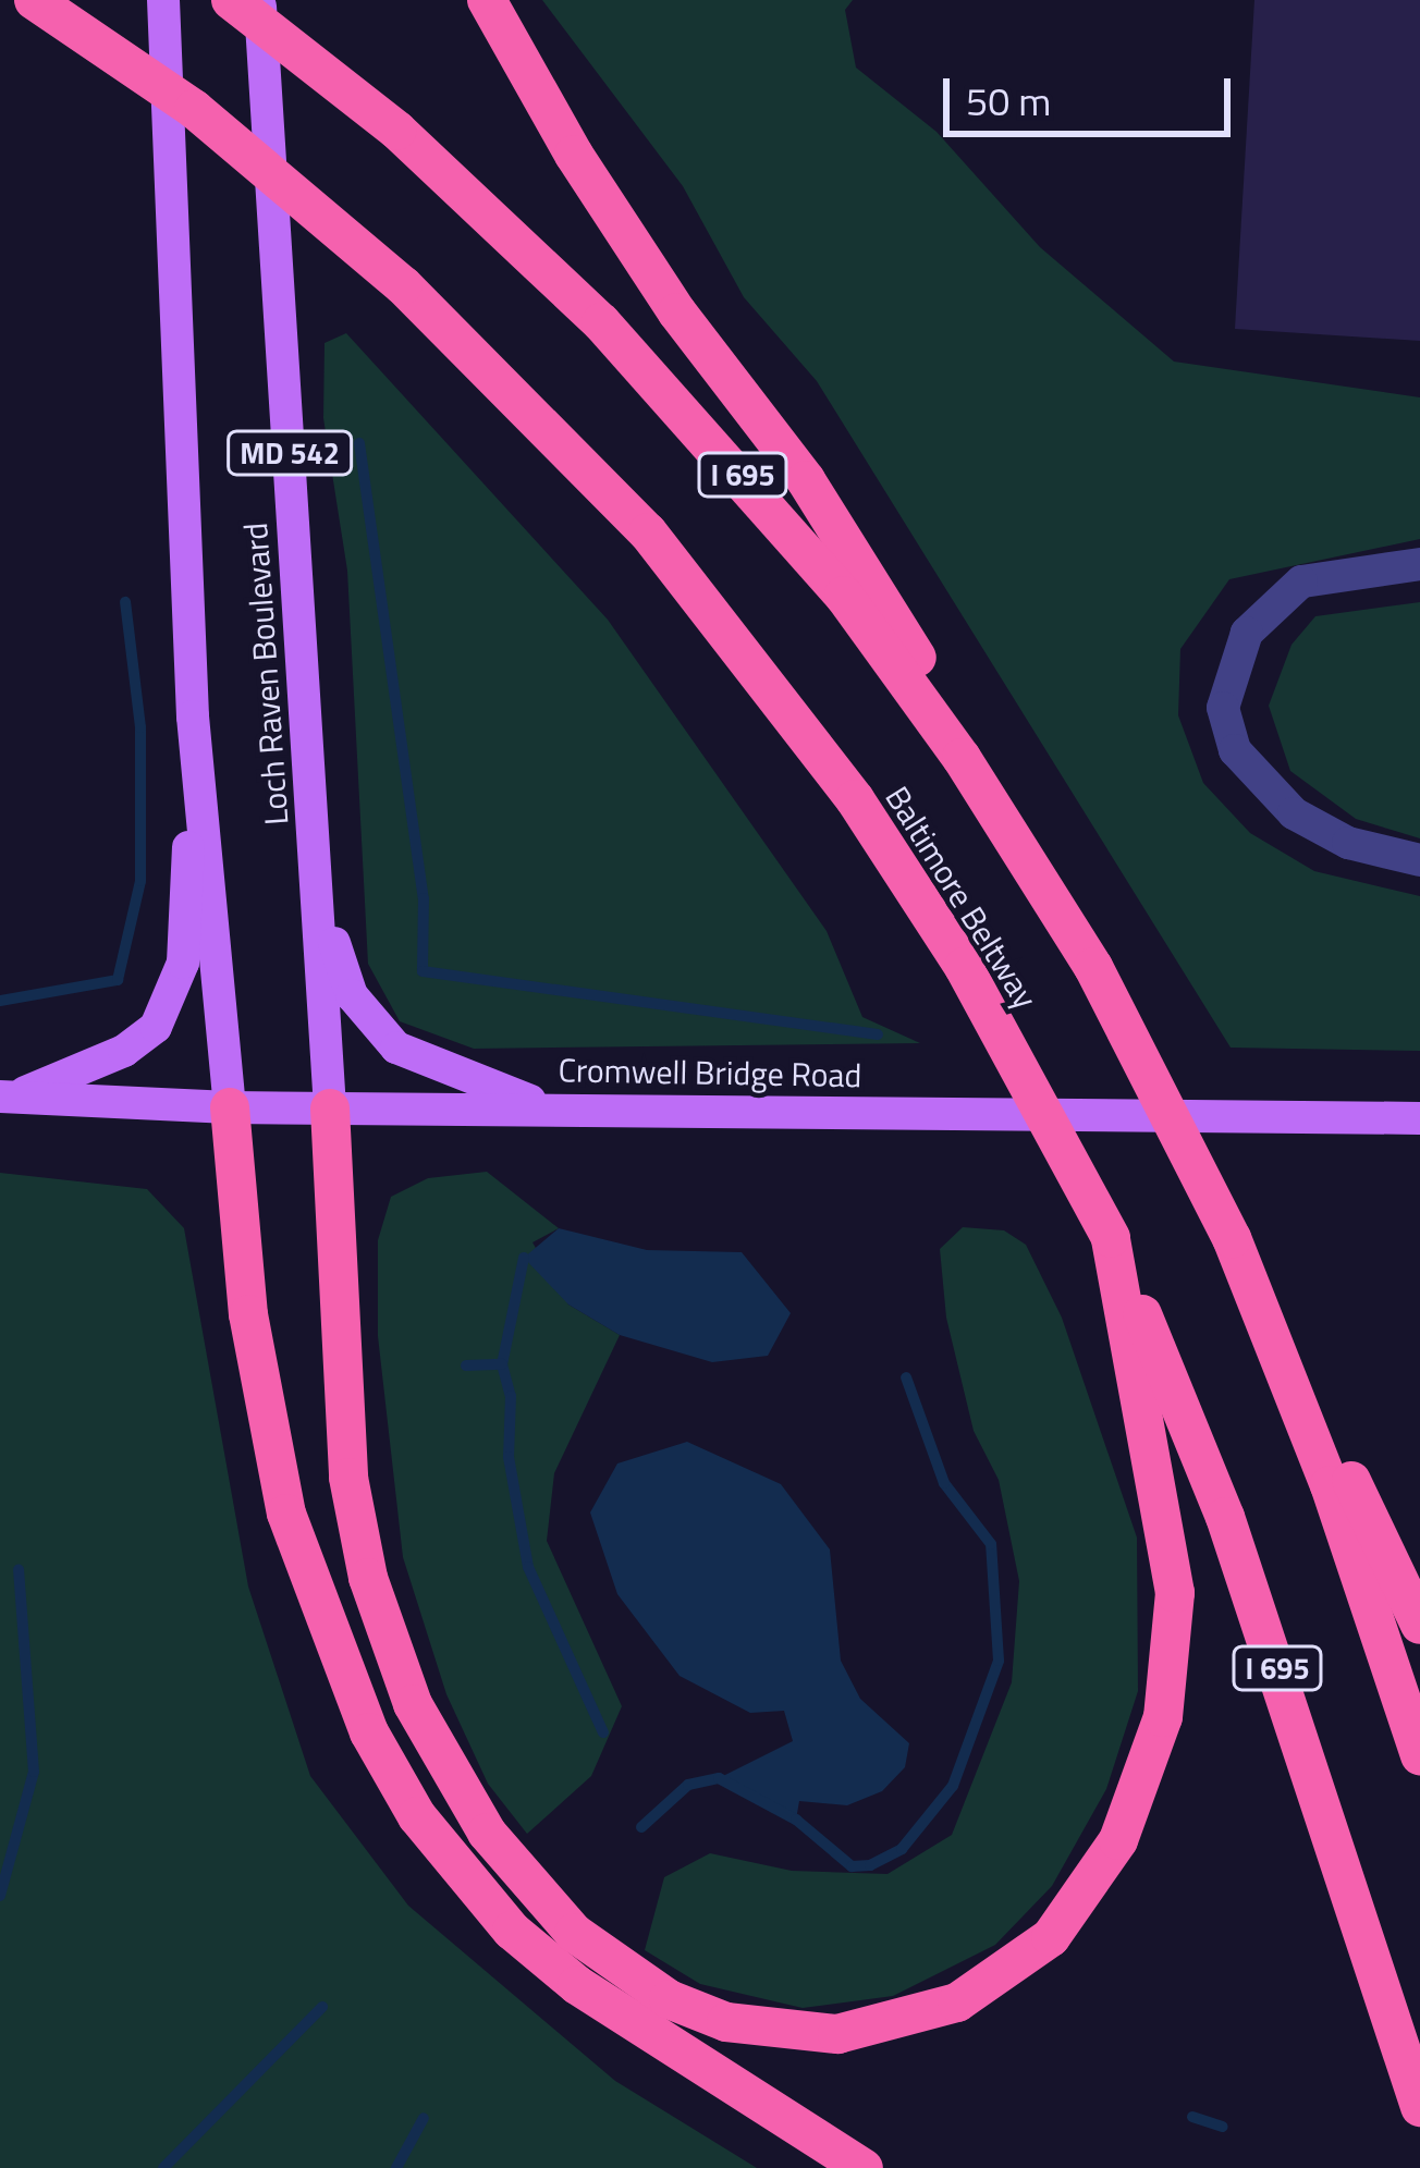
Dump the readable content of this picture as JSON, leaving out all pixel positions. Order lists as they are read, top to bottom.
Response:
{
  "streets": {
    "highway": ["I 695", "Baltimore Beltway"],
    "main road": ["MD 542", "Loch Raven Boulevard", "Cromwell Bridge Road"]
  },
  "crossings": [
    ["MD 542", "Cromwell Bridge Road"],
    ["Loch Raven Boulevard", "Cromwell Bridge Road"]
  ],
  "scale_bar": "50 m"
}
